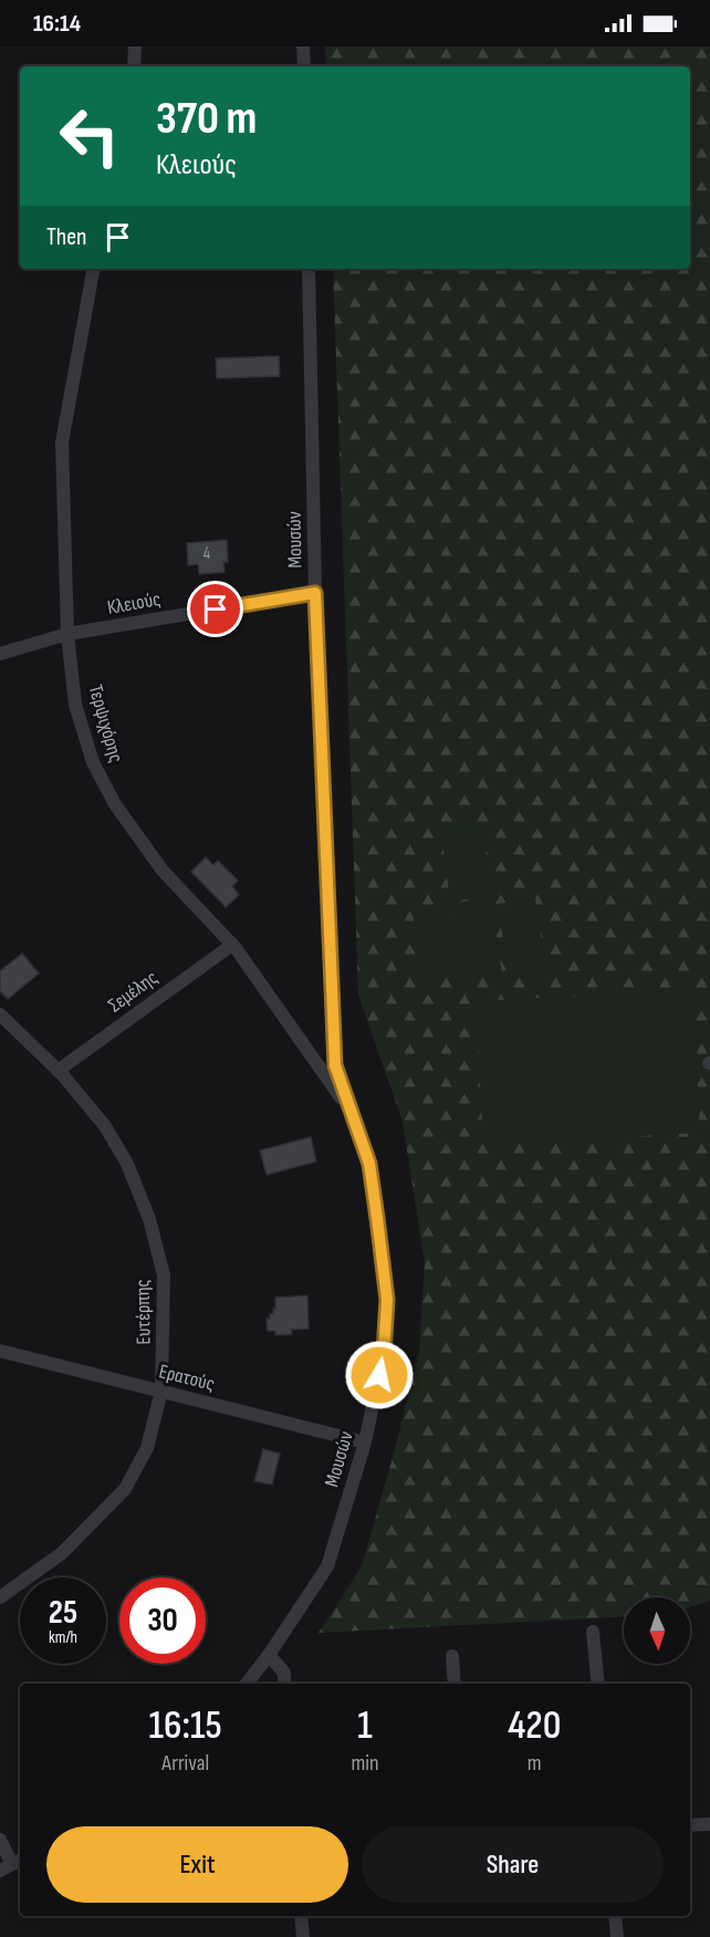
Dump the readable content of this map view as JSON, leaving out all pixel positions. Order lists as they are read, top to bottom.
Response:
{
  "streets": {
    "street": [
      "Μουσών",
      "Κλειούς",
      "Τερψιχόρης",
      "Σεμέλης",
      "Ευτέρπης",
      "Ερατούς"
    ]
  },
  "crossings": [
    ["Μουσών", "Κλειούς"],
    ["Μουσών", "Τερψιχόρης"],
    ["Μουσών", "Ερατούς"],
    ["Κλειούς", "Τερψιχόρης"],
    ["Τερψιχόρης", "Σεμέλης"],
    ["Σεμέλης", "Ευτέρπης"],
    ["Ευτέρπης", "Ερατούς"]
  ],
  "house_numbers": ["4"],
  "north": "bottom",
  "page": {
    "status": "16:14",
    "turn": ["370 m", "Κλειούς"],
    "then": "Then",
    "speed": "25 km/h",
    "limit": "30",
    "eta": [
      "16:15",
      "Arrival",
      "1",
      "min",
      "420",
      "m"
    ],
    "buttons": ["Exit", "Share"]
  }
}
